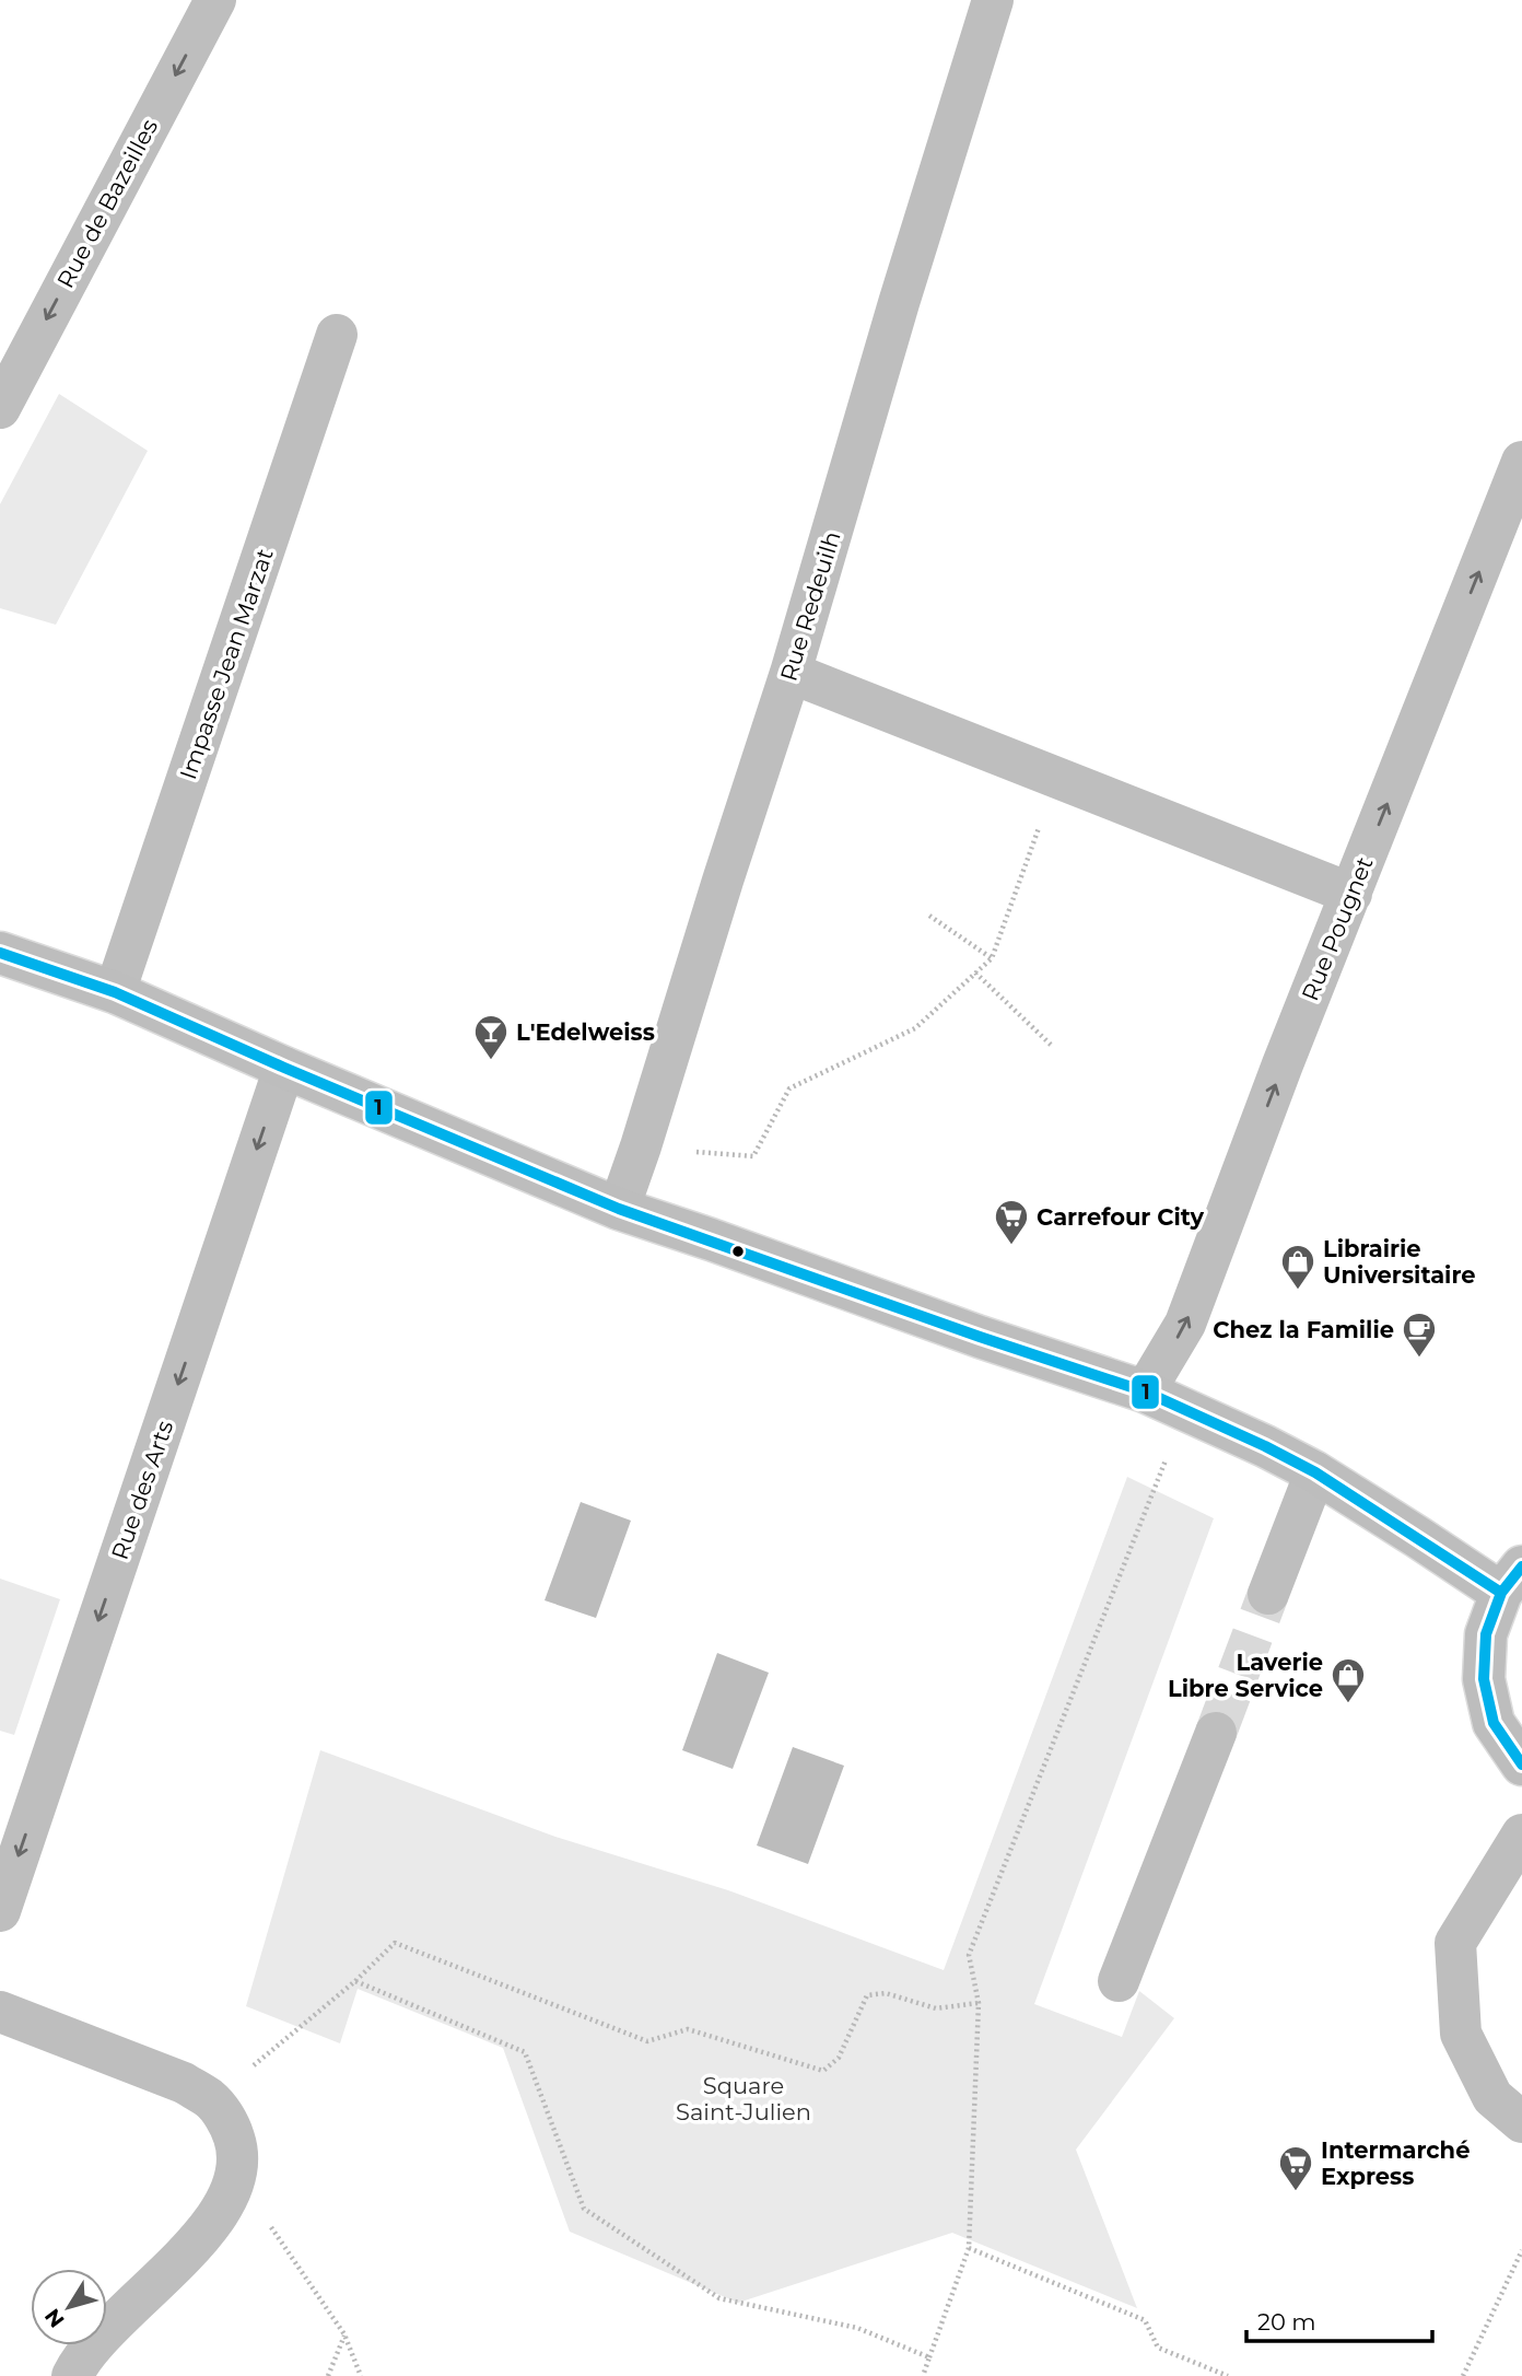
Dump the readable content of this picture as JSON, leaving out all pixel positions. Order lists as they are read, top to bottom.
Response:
{
  "streets": {
    "street": [
      "Rue de Bazeilles",
      "Rue Redeuilh",
      "Impasse Jean Marzat",
      "Rue Pougnet",
      "Rue des Arts"
    ]
  },
  "one_way": ["Rue de Bazeilles", "Rue Pougnet", "Rue des Arts"],
  "parks": ["Square Saint-Julien"],
  "places": {
    "bar": ["L'Edelweiss"],
    "supermarket": ["Carrefour City", "Intermarché Express"],
    "shop": ["Librairie Universitaire", "Laverie Libre Service"],
    "cafe": ["Chez la Familie"]
  },
  "lines": ["transit line 1"],
  "scale_bar": "20 m",
  "north": "bottom left"
}
